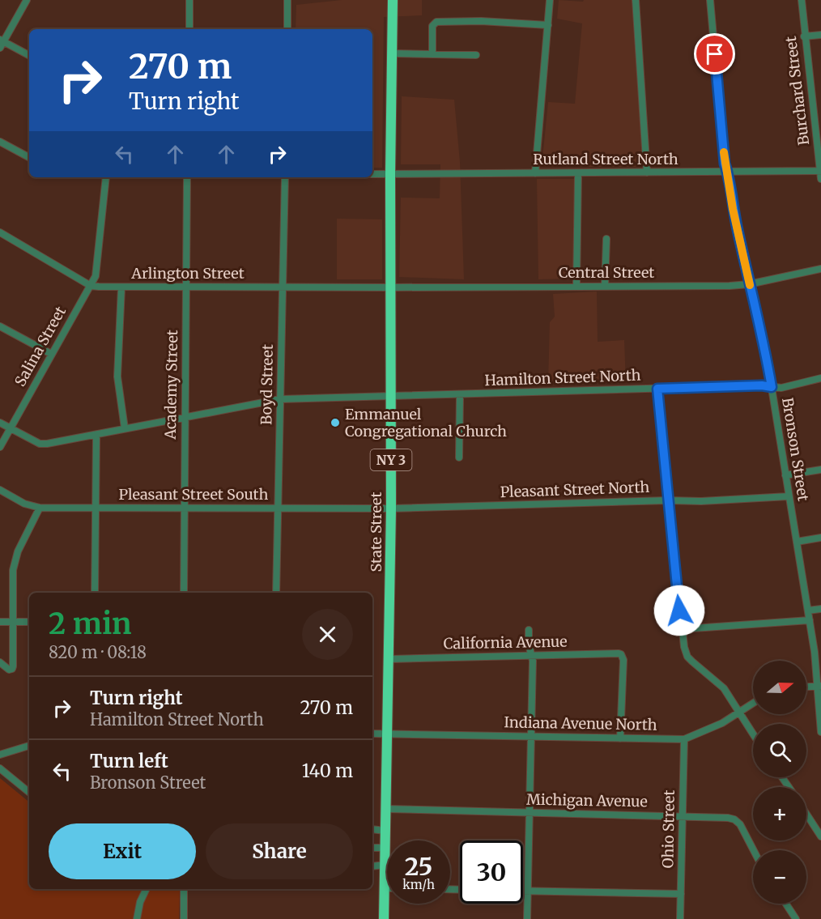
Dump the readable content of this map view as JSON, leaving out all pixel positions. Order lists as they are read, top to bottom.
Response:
{
  "streets": {
    "highway": ["NY 3", "State Street"],
    "street": [
      "Burchard Street",
      "Rutland Street North",
      "Central Street",
      "Arlington Street",
      "Salina Street",
      "Hamilton Street North",
      "Academy Street",
      "Boyd Street",
      "Bronson Street",
      "Pleasant Street North",
      "Pleasant Street South",
      "California Avenue",
      "Indiana Avenue North",
      "Michigan Avenue",
      "Ohio Street"
    ]
  },
  "crossings": [
    ["Burchard Street", "Rutland Street North"],
    ["Rutland Street North", "Bronson Street"],
    ["Rutland Street North", "State Street"],
    ["Central Street", "Arlington Street"],
    ["Central Street", "Bronson Street"],
    ["Central Street", "State Street"],
    ["Arlington Street", "Salina Street"],
    ["Arlington Street", "Academy Street"],
    ["Arlington Street", "Boyd Street"],
    ["Arlington Street", "State Street"],
    ["Salina Street", "Hamilton Street North"],
    ["Hamilton Street North", "Academy Street"],
    ["Hamilton Street North", "Boyd Street"],
    ["Hamilton Street North", "Bronson Street"],
    ["Hamilton Street North", "State Street"],
    ["Academy Street", "Pleasant Street South"],
    ["Boyd Street", "Pleasant Street South"],
    ["Bronson Street", "Pleasant Street North"],
    ["Pleasant Street North", "Pleasant Street South"],
    ["Pleasant Street North", "State Street"],
    ["Pleasant Street South", "State Street"],
    ["State Street", "California Avenue"],
    ["State Street", "Indiana Avenue North"],
    ["State Street", "Michigan Avenue"],
    ["California Avenue", "Indiana Avenue North"],
    ["Indiana Avenue North", "Ohio Street"],
    ["Michigan Avenue", "Ohio Street"]
  ],
  "places": ["Emmanuel Congregational Church"],
  "north": "right",
  "page": {
    "turn": ["270 m", "Turn right"],
    "heading": ["2 min", "820 m · 08:18"],
    "map_buttons": ["+", "−"],
    "list": [
      {
        "name": "Turn right",
        "note": "Hamilton Street North",
        "value": "270 m"
      },
      {
        "name": "Turn left",
        "note": "Bronson Street",
        "value": "140 m"
      }
    ],
    "buttons": ["Exit", "Share"],
    "speed": "25 km/h",
    "limit": "30"
  }
}
